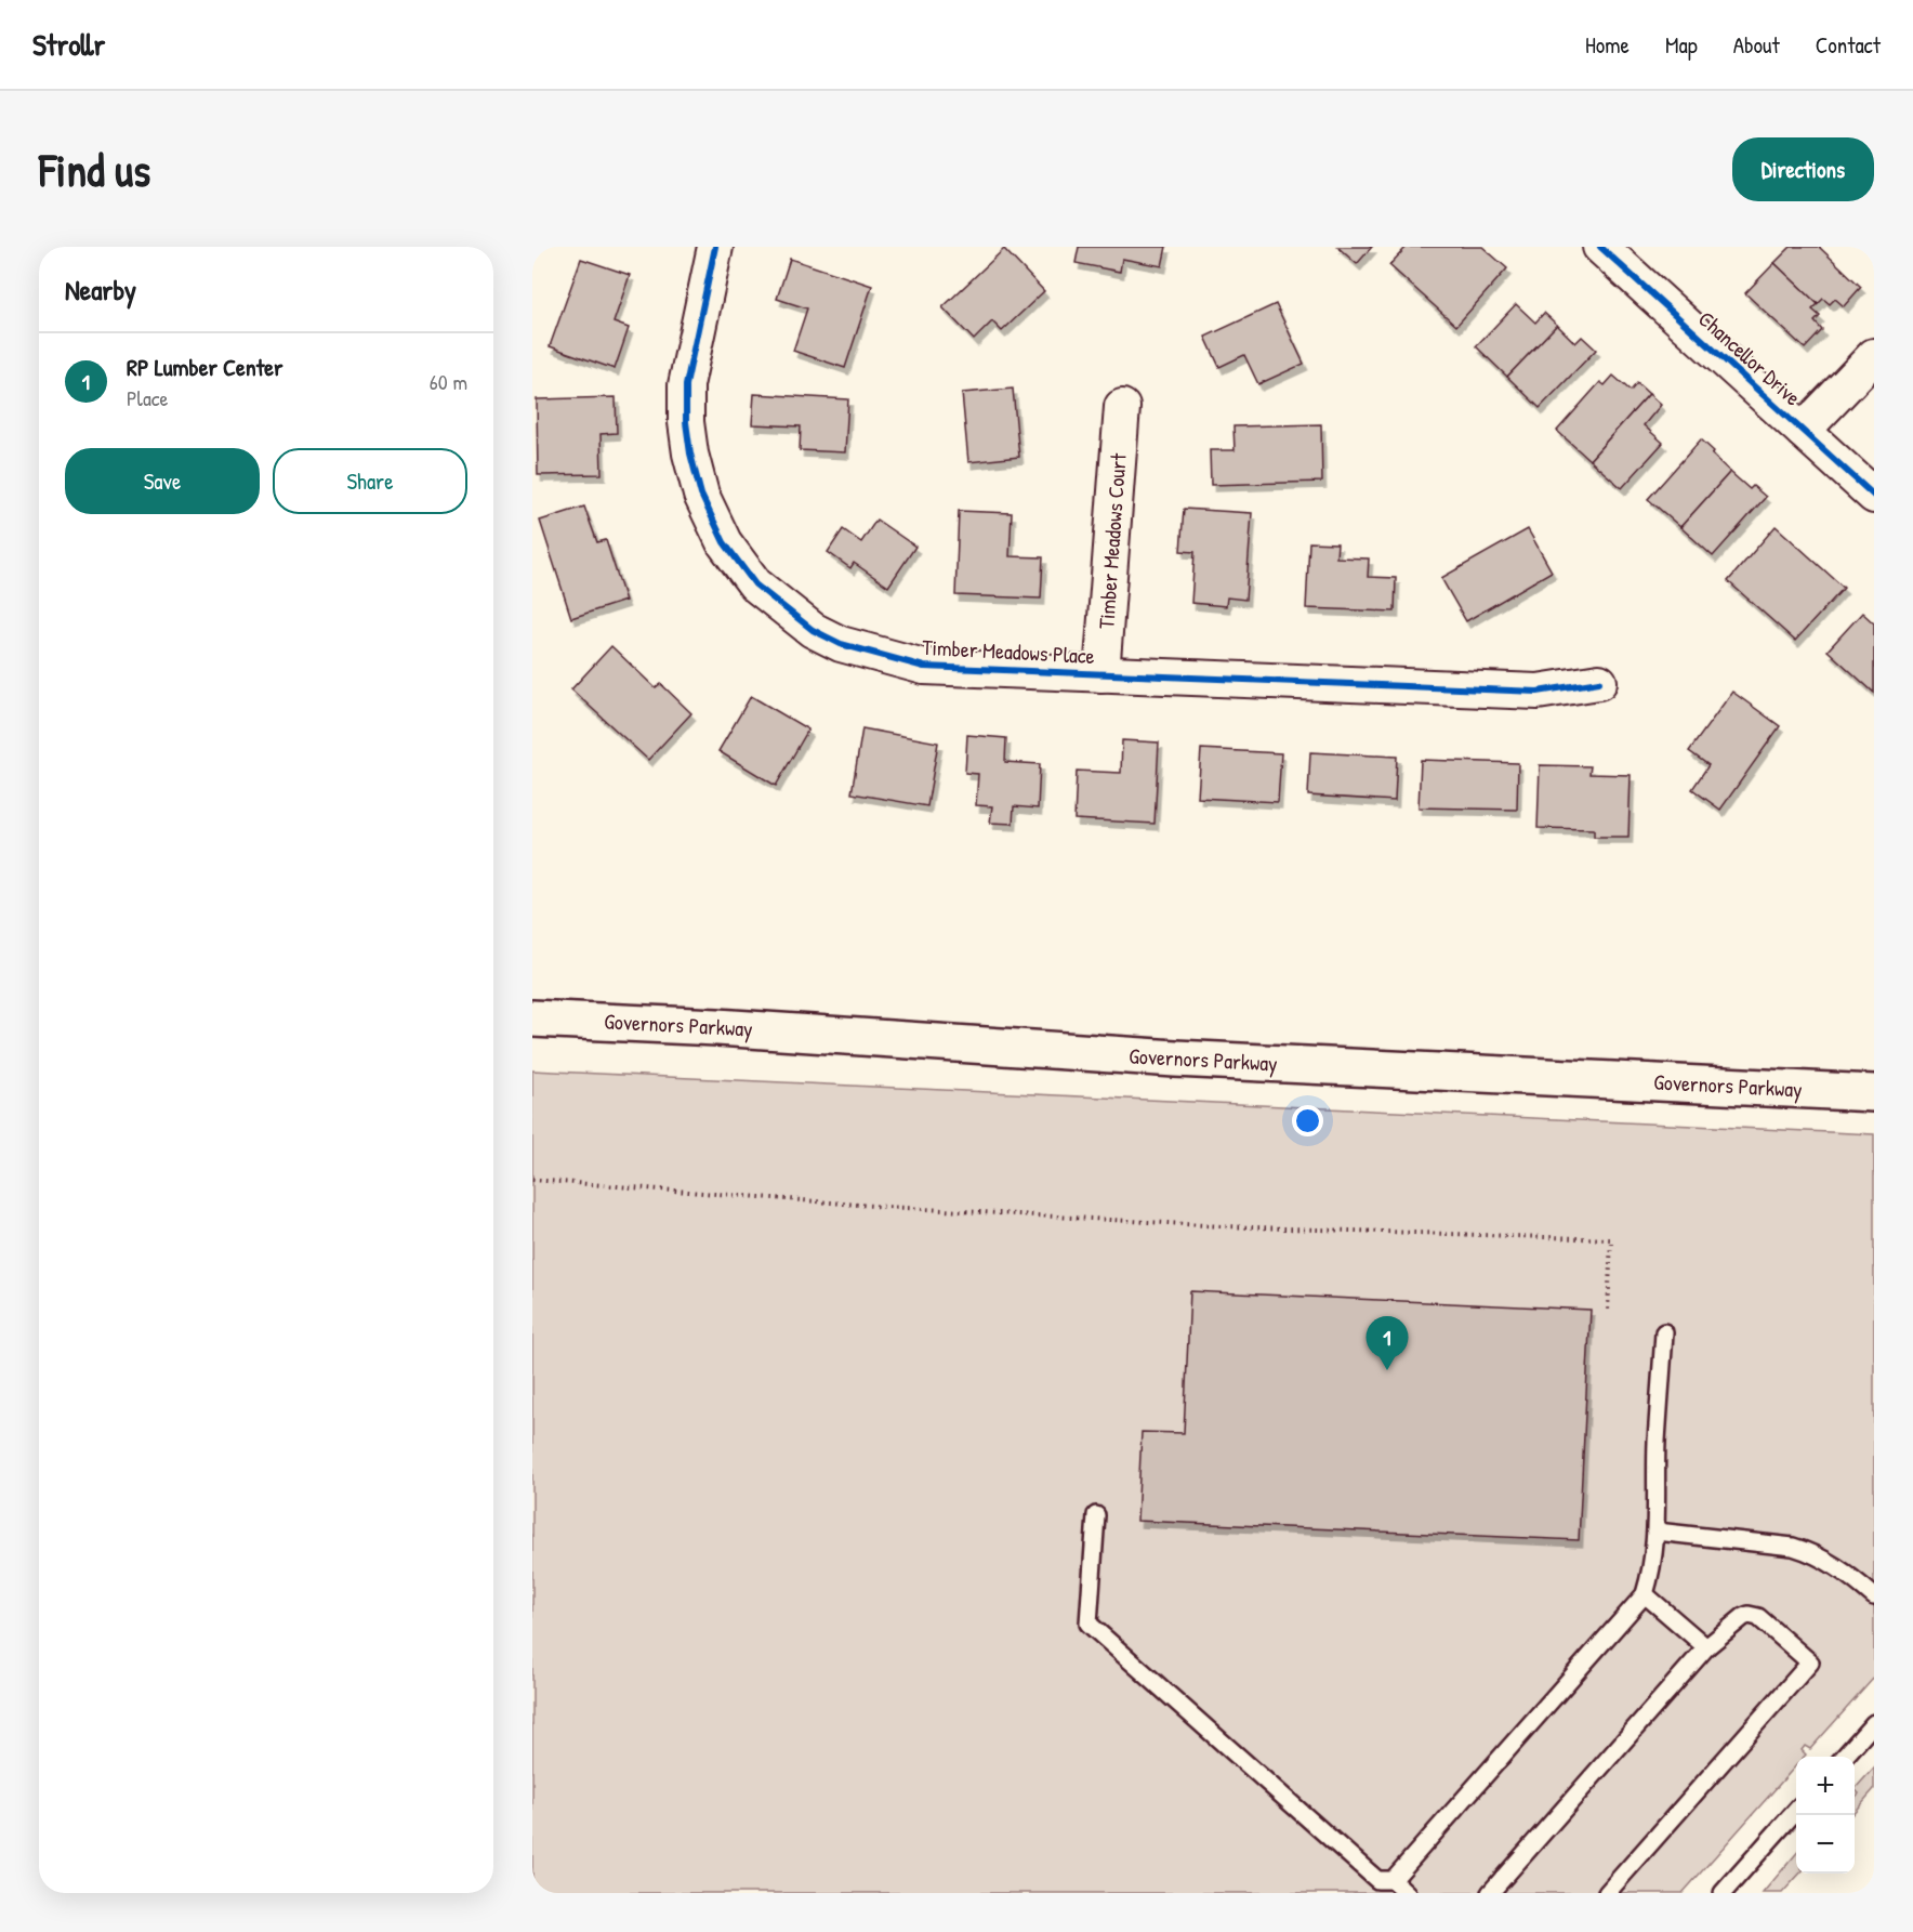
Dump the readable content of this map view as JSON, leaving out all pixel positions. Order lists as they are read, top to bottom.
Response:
{
  "streets": {
    "main road": ["Governors Parkway"],
    "street": ["Chancellor Drive", "Timber Meadows Court", "Timber Meadows Place"]
  },
  "crossings": [
    ["Timber Meadows Court", "Timber Meadows Place"]
  ],
  "page": {
    "header": "Strollr",
    "nav": [
      "Home",
      "Map",
      "About",
      "Contact"
    ],
    "buttons": [
      "Directions",
      ["Save", "Share"]
    ],
    "title": "Find us",
    "heading": "Nearby",
    "list": [
      {
        "mark": "1",
        "name": "RP Lumber Center",
        "note": "Place",
        "value": "60 m"
      }
    ],
    "pins": "1",
    "map_buttons": ["+", "−"]
  }
}
